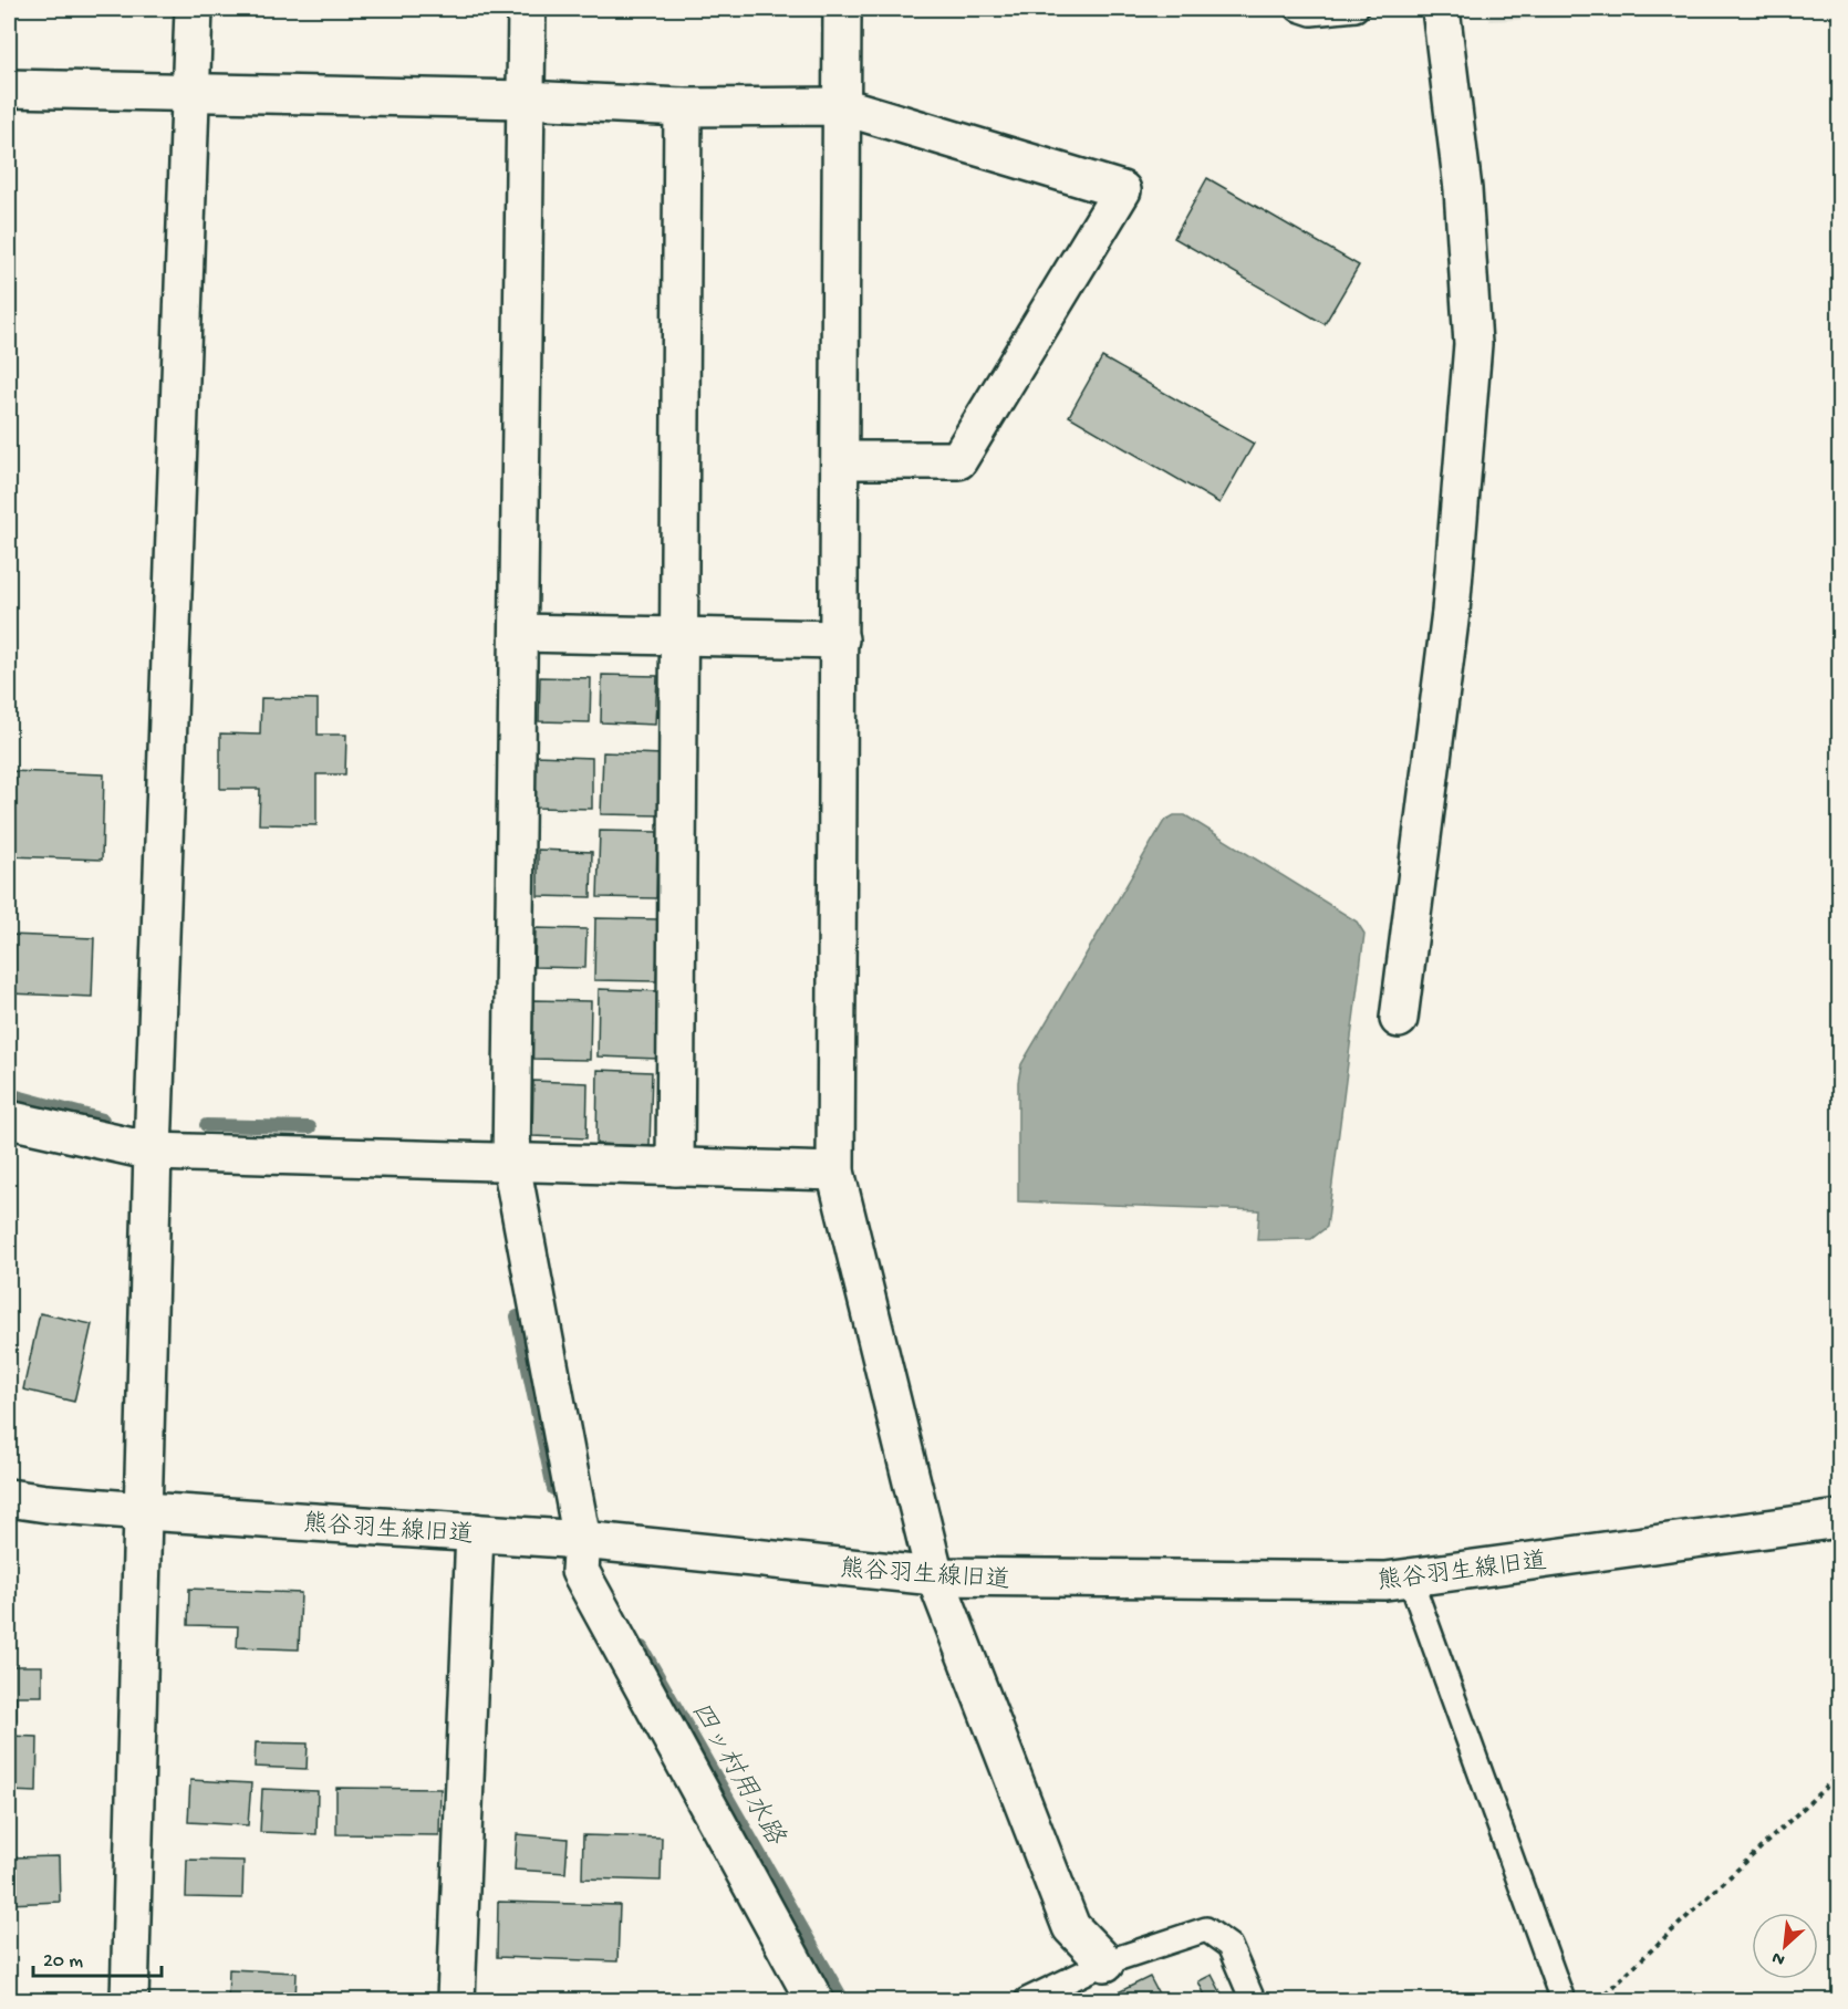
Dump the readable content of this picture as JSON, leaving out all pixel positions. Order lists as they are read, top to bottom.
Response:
{
  "streets": {
    "street": ["熊谷羽生線旧道"]
  },
  "water": ["四ッ村用水路"],
  "scale_bar": "20 m",
  "north": "bottom left"
}
